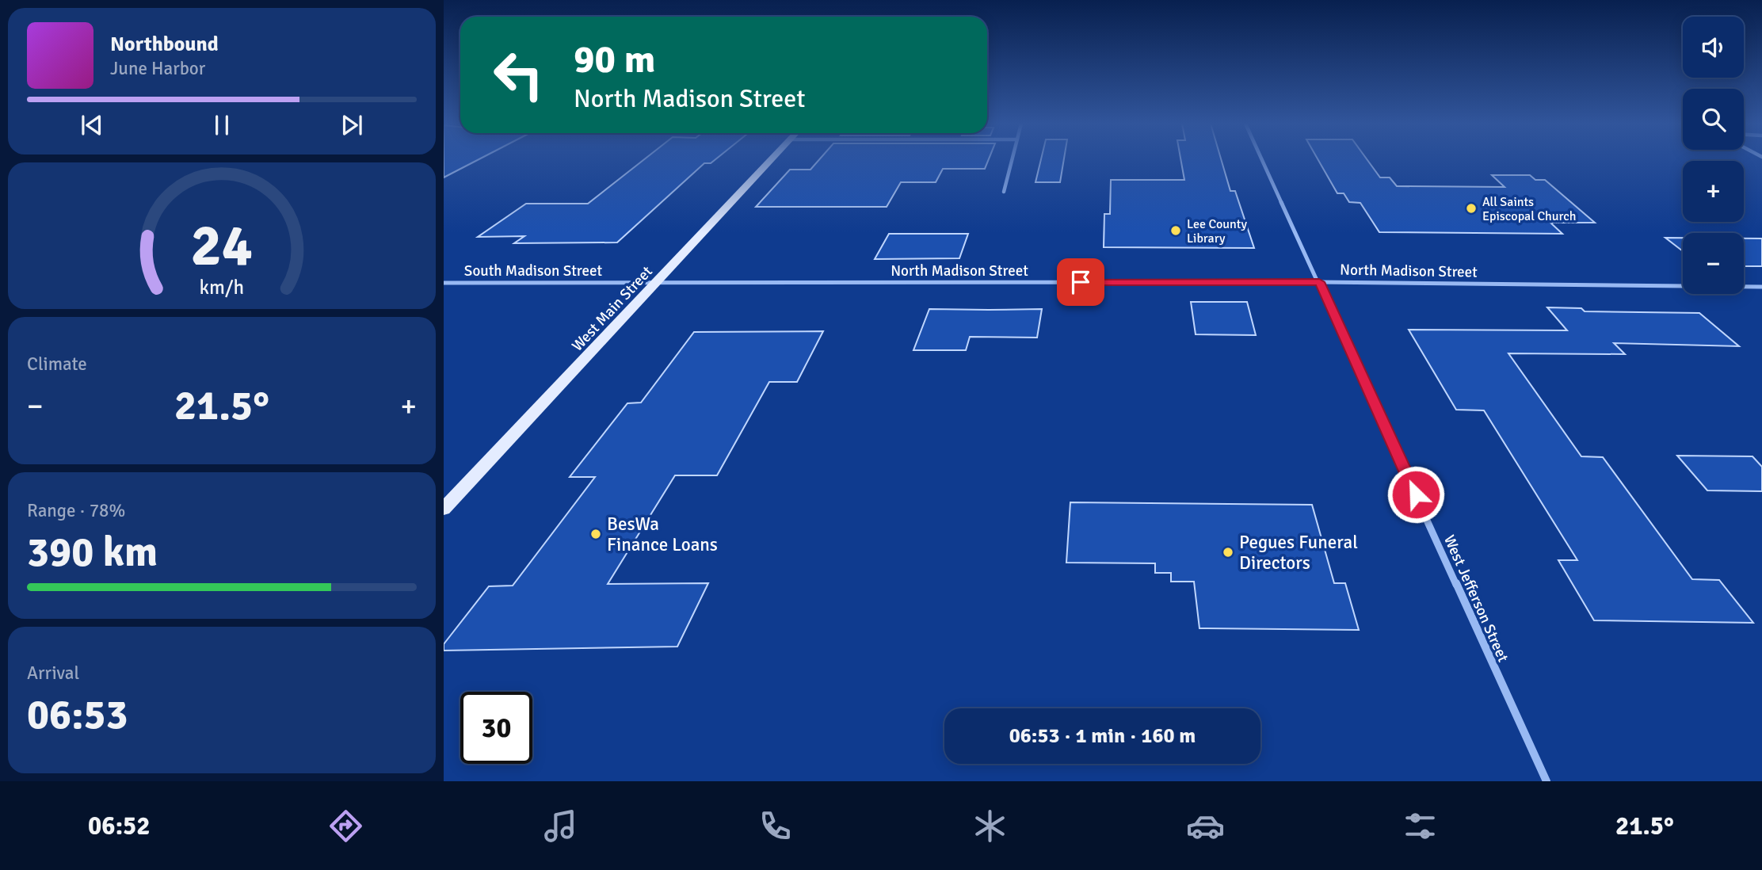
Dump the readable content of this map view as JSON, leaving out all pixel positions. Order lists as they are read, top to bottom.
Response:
{
  "streets": {
    "main road": ["West Main Street"],
    "street": ["South Madison Street", "North Madison Street", "West Jefferson Street"]
  },
  "crossings": [
    ["South Madison Street", "North Madison Street"],
    ["South Madison Street", "West Main Street"],
    ["North Madison Street", "West Main Street"],
    ["North Madison Street", "West Jefferson Street"]
  ],
  "places": [
    "All Saints Episcopal Church",
    "Lee County Library",
    "BesWa Finance Loans",
    "Pegues Funeral Directors"
  ],
  "page": {
    "map_buttons": ["+", "−"],
    "turn": ["90 m", "North Madison Street"],
    "song": ["Northbound", "June Harbor"],
    "tile": [
      "Climate",
      ["Range · 78%", "390 km"],
      ["Arrival", "06:53"]
    ],
    "heat": ["−", "21.5°", "+"],
    "limit": "30",
    "trip": "06:53 · 1 min · 160 m",
    "tabs": ["06:52", "21.5°"],
    "gauge": ["24", "km/h"]
  }
}
